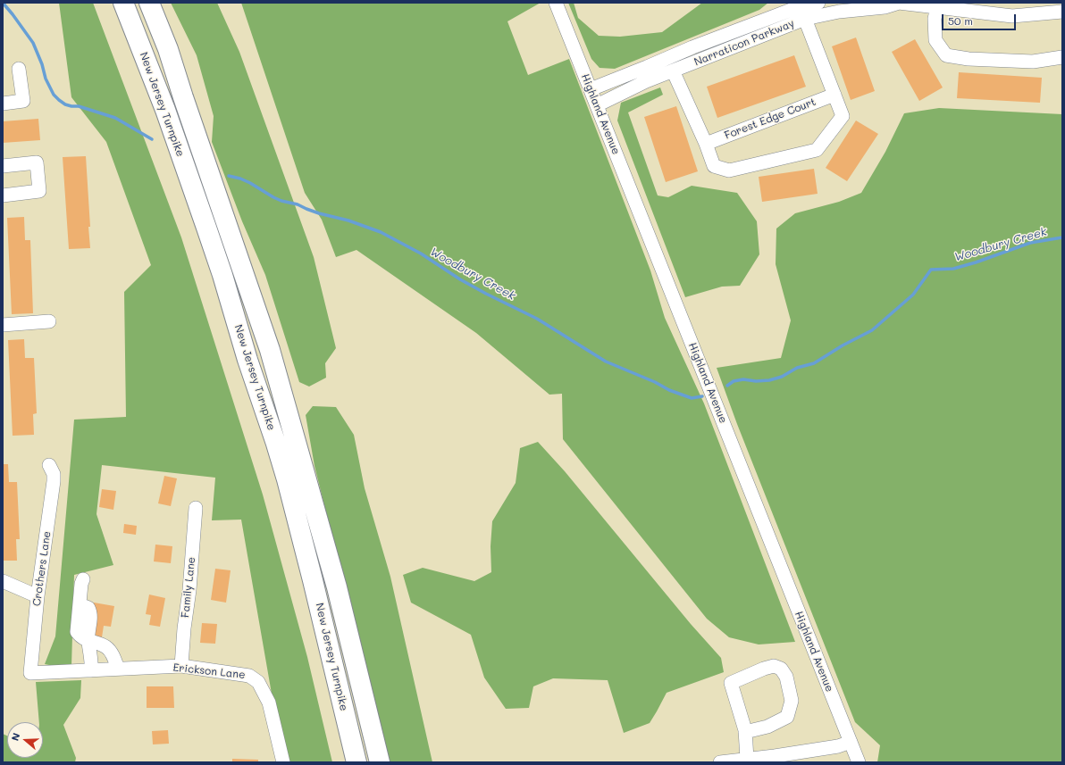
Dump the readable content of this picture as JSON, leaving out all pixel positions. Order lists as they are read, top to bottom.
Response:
{
  "streets": {
    "highway": ["New Jersey Turnpike"],
    "street": [
      "Narraticon Parkway",
      "Highland Avenue",
      "Forest Edge Court",
      "Crothers Lane",
      "Family Lane",
      "Erickson Lane"
    ]
  },
  "crossings": [
    ["Narraticon Parkway", "Highland Avenue"],
    ["Crothers Lane", "Erickson Lane"],
    ["Family Lane", "Erickson Lane"]
  ],
  "water": ["Woodbury Creek"],
  "scale_bar": "50 m",
  "north": "left"
}
